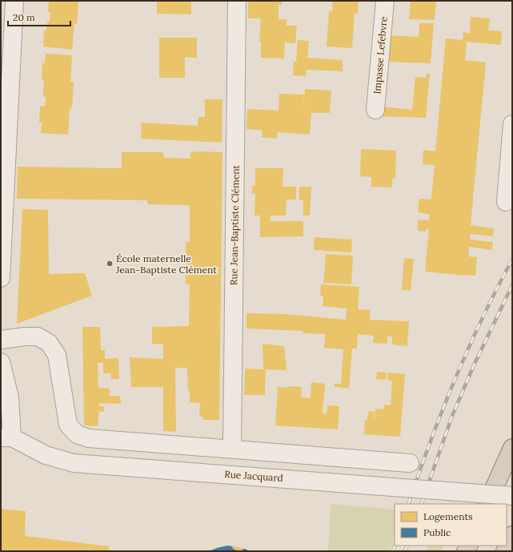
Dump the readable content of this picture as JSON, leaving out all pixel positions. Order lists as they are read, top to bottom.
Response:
{
  "streets": {
    "street": ["Impasse Lefebvre", "Rue Jean-Baptiste Clément", "Rue Jacquard"]
  },
  "places": ["École maternelle Jean-Baptiste Clément"],
  "legend": ["Logements", "Public"],
  "scale_bar": "20 m"
}
